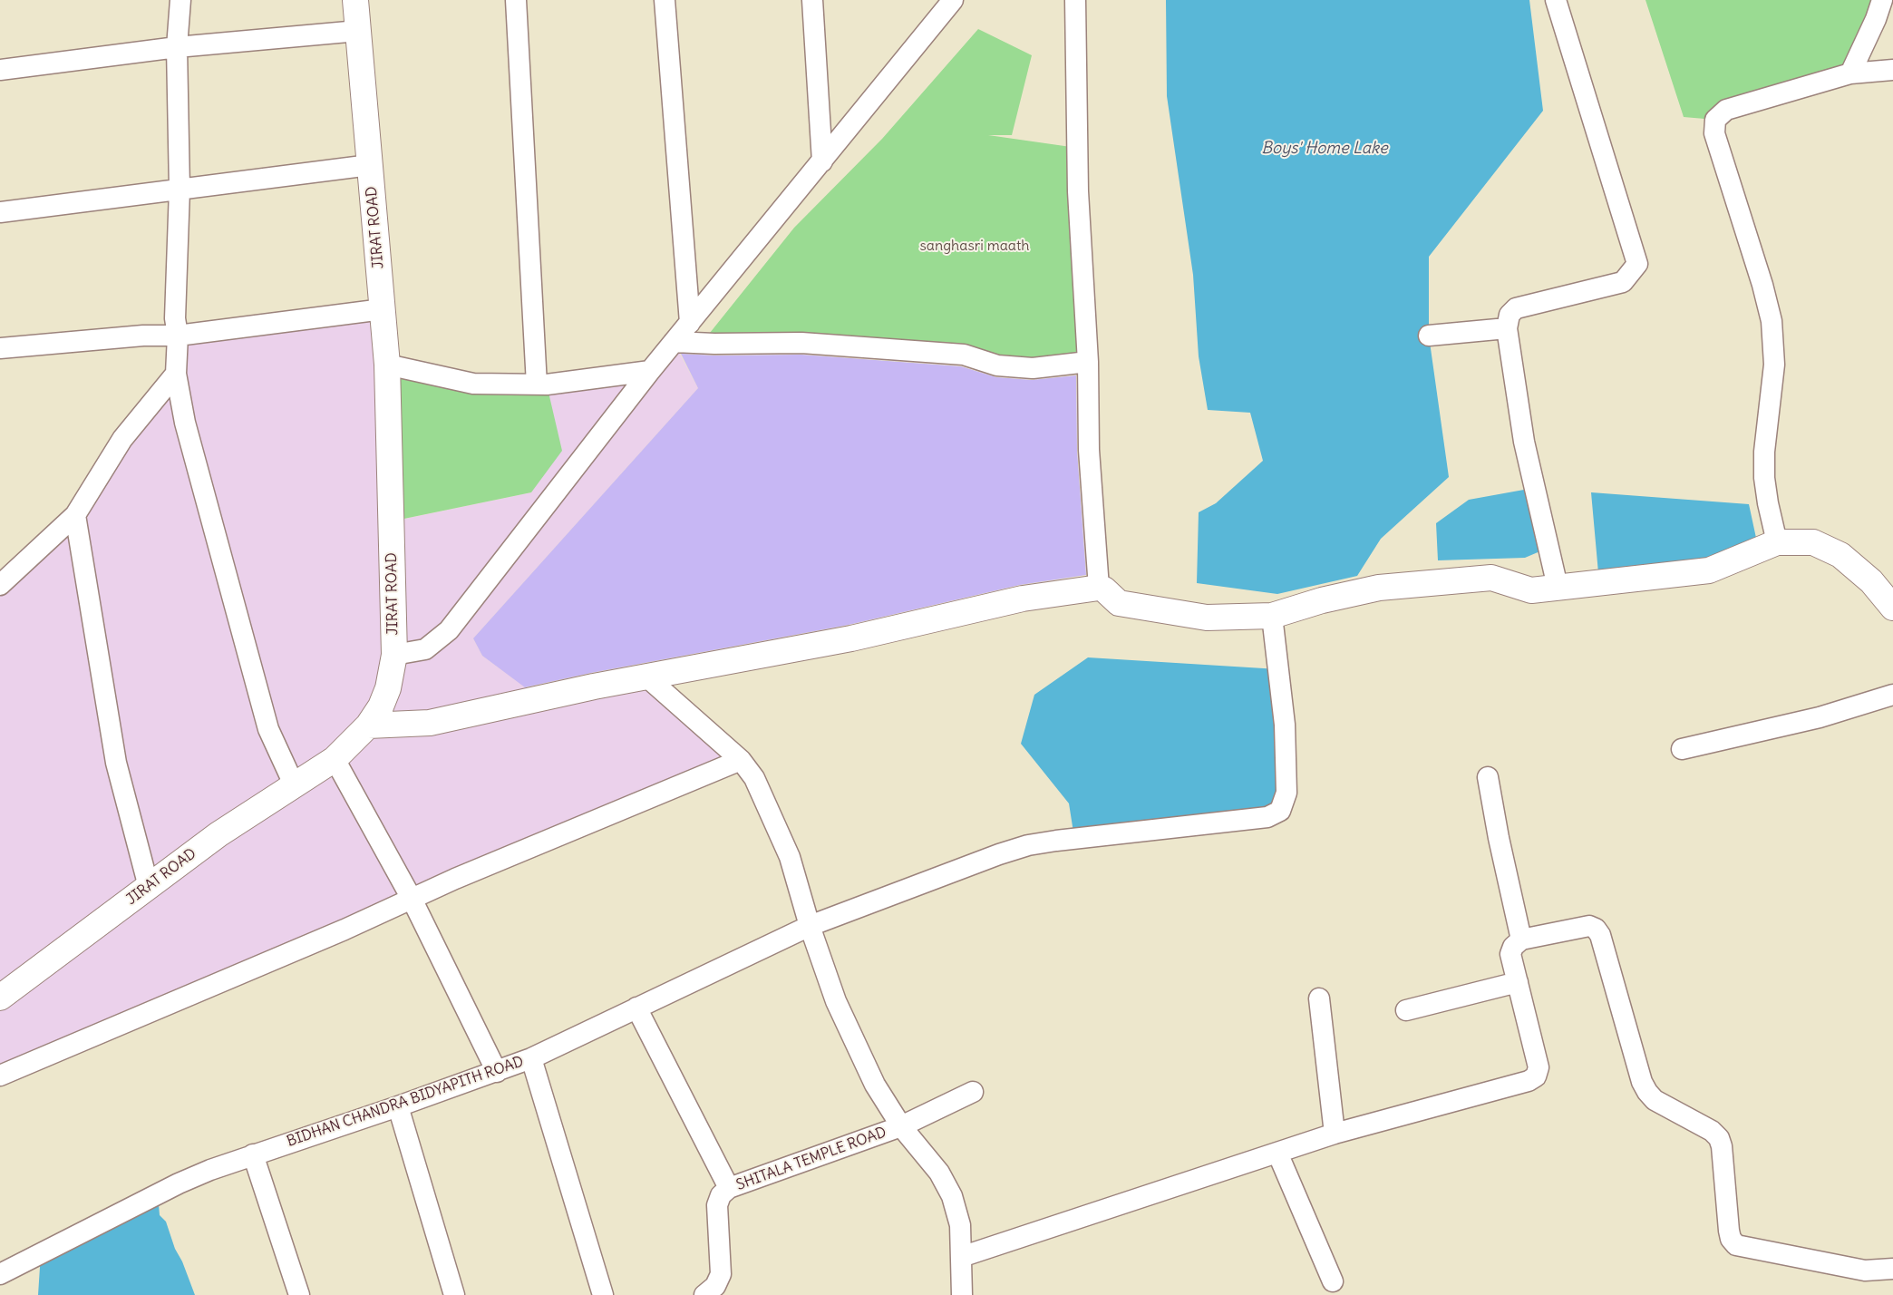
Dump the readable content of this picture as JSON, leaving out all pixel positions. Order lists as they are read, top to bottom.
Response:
{
  "streets": {
    "street": ["JIRAT ROAD", "BIDHAN CHANDRA BIDYAPITH ROAD", "SHITALA TEMPLE ROAD"]
  },
  "water": ["Boys' Home Lake"],
  "parks": ["sanghasri maath"]
}
